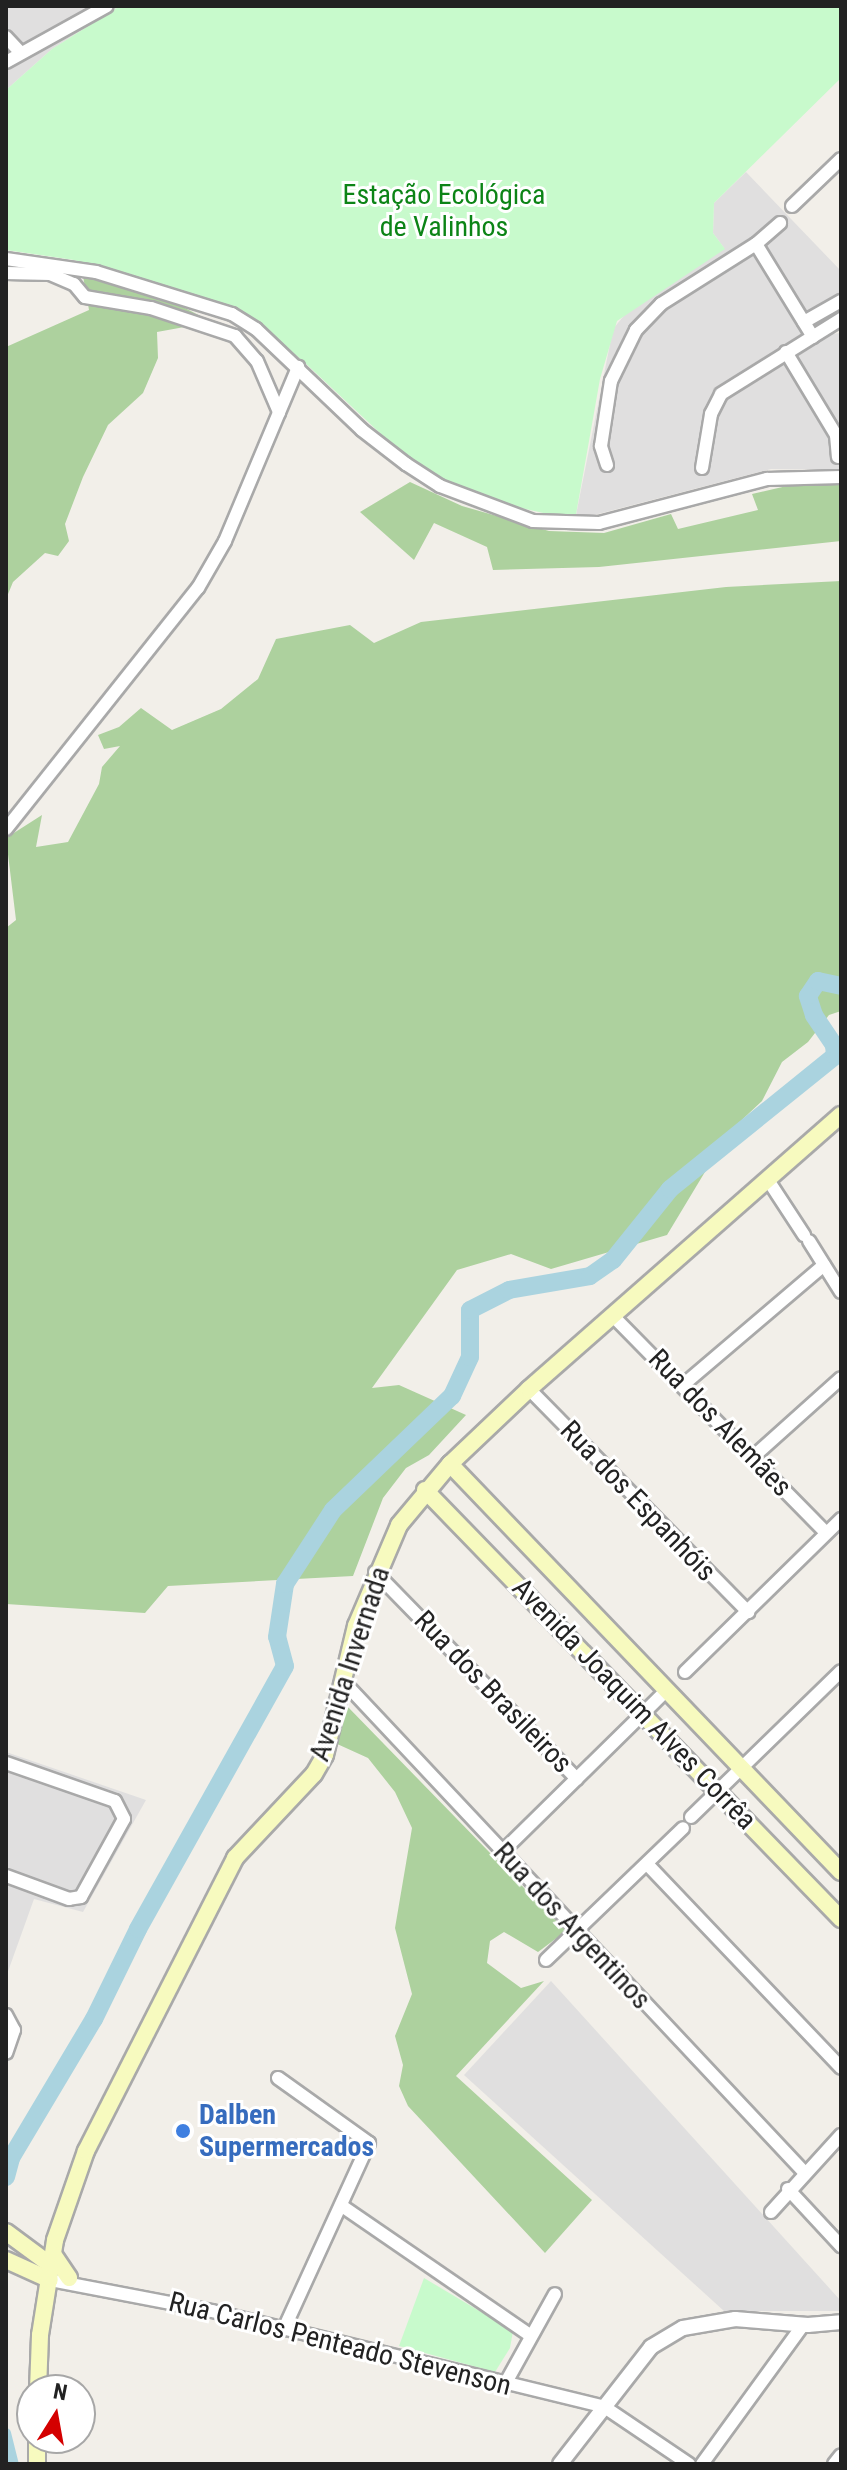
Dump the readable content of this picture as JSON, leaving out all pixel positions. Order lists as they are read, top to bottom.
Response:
{
  "streets": {
    "main road": ["Avenida Invernada", "Avenida Joaquim Alves Corrêa", "Rua Carlos Penteado Stevenson"],
    "street": [
      "Rua dos Alemães",
      "Rua dos Espanhóis",
      "Rua dos Brasileiros",
      "Rua dos Argentinos"
    ]
  },
  "crossings": [
    ["Rua dos Alemães", "Avenida Invernada"],
    ["Rua dos Espanhóis", "Avenida Invernada"],
    ["Avenida Invernada", "Rua dos Brasileiros"],
    ["Avenida Invernada", "Avenida Joaquim Alves Corrêa"],
    ["Avenida Invernada", "Rua dos Argentinos"],
    ["Avenida Invernada", "Rua Carlos Penteado Stevenson"]
  ],
  "parks": ["Estação Ecológica de Valinhos"],
  "places": ["Dalben Supermercados"],
  "north": "top"
}
